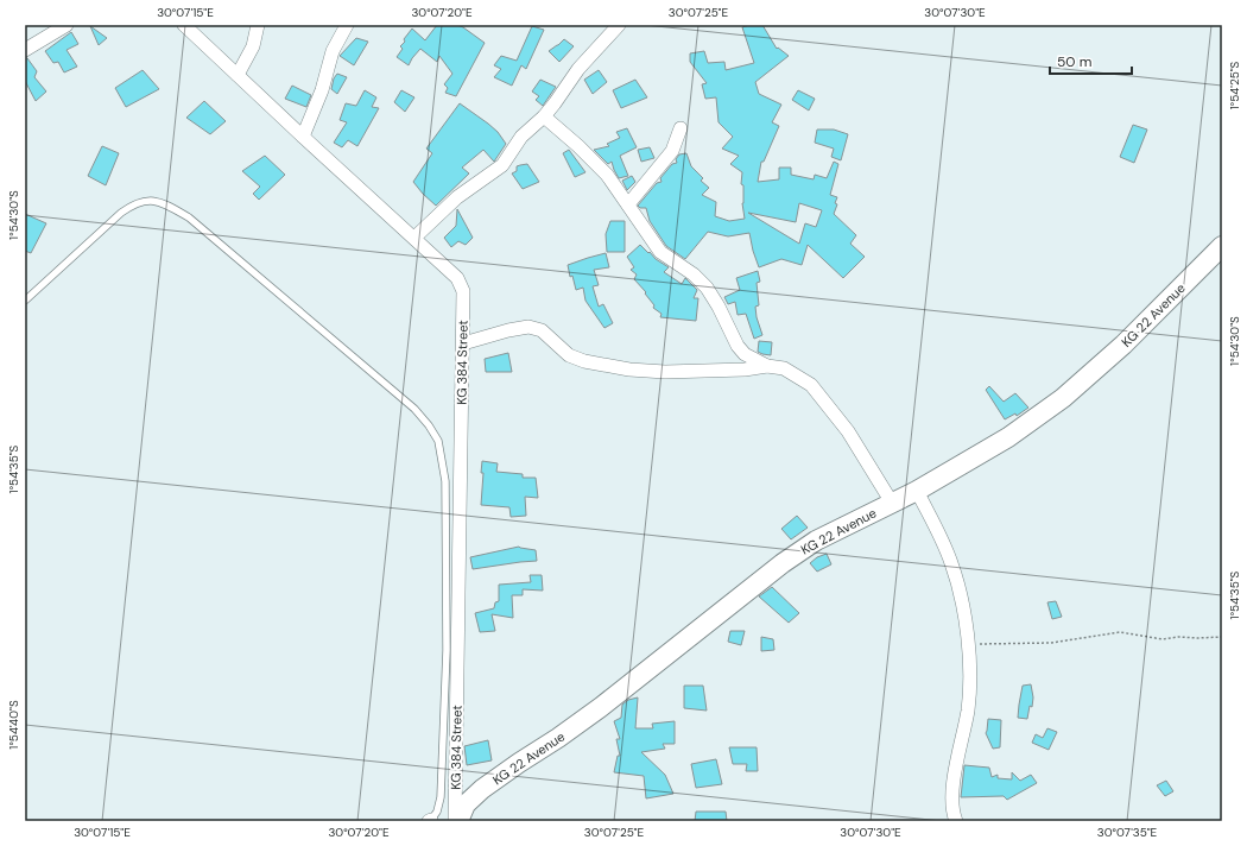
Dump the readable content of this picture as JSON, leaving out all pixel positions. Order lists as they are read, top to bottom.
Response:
{
  "streets": {
    "street": ["KG 22 Avenue", "KG 384 Street"]
  },
  "crossings": [
    ["KG 22 Avenue", "KG 384 Street"]
  ],
  "scale_bar": "50 m",
  "coordinates": [
    "30°07'15\"E",
    "30°07'20\"E",
    "30°07'25\"E",
    "30°07'30\"E",
    "1°54'25\"S",
    "1°54'30\"S",
    "1°54'35\"S",
    "1°54'40\"S",
    "30°07'35\"E"
  ]
}
